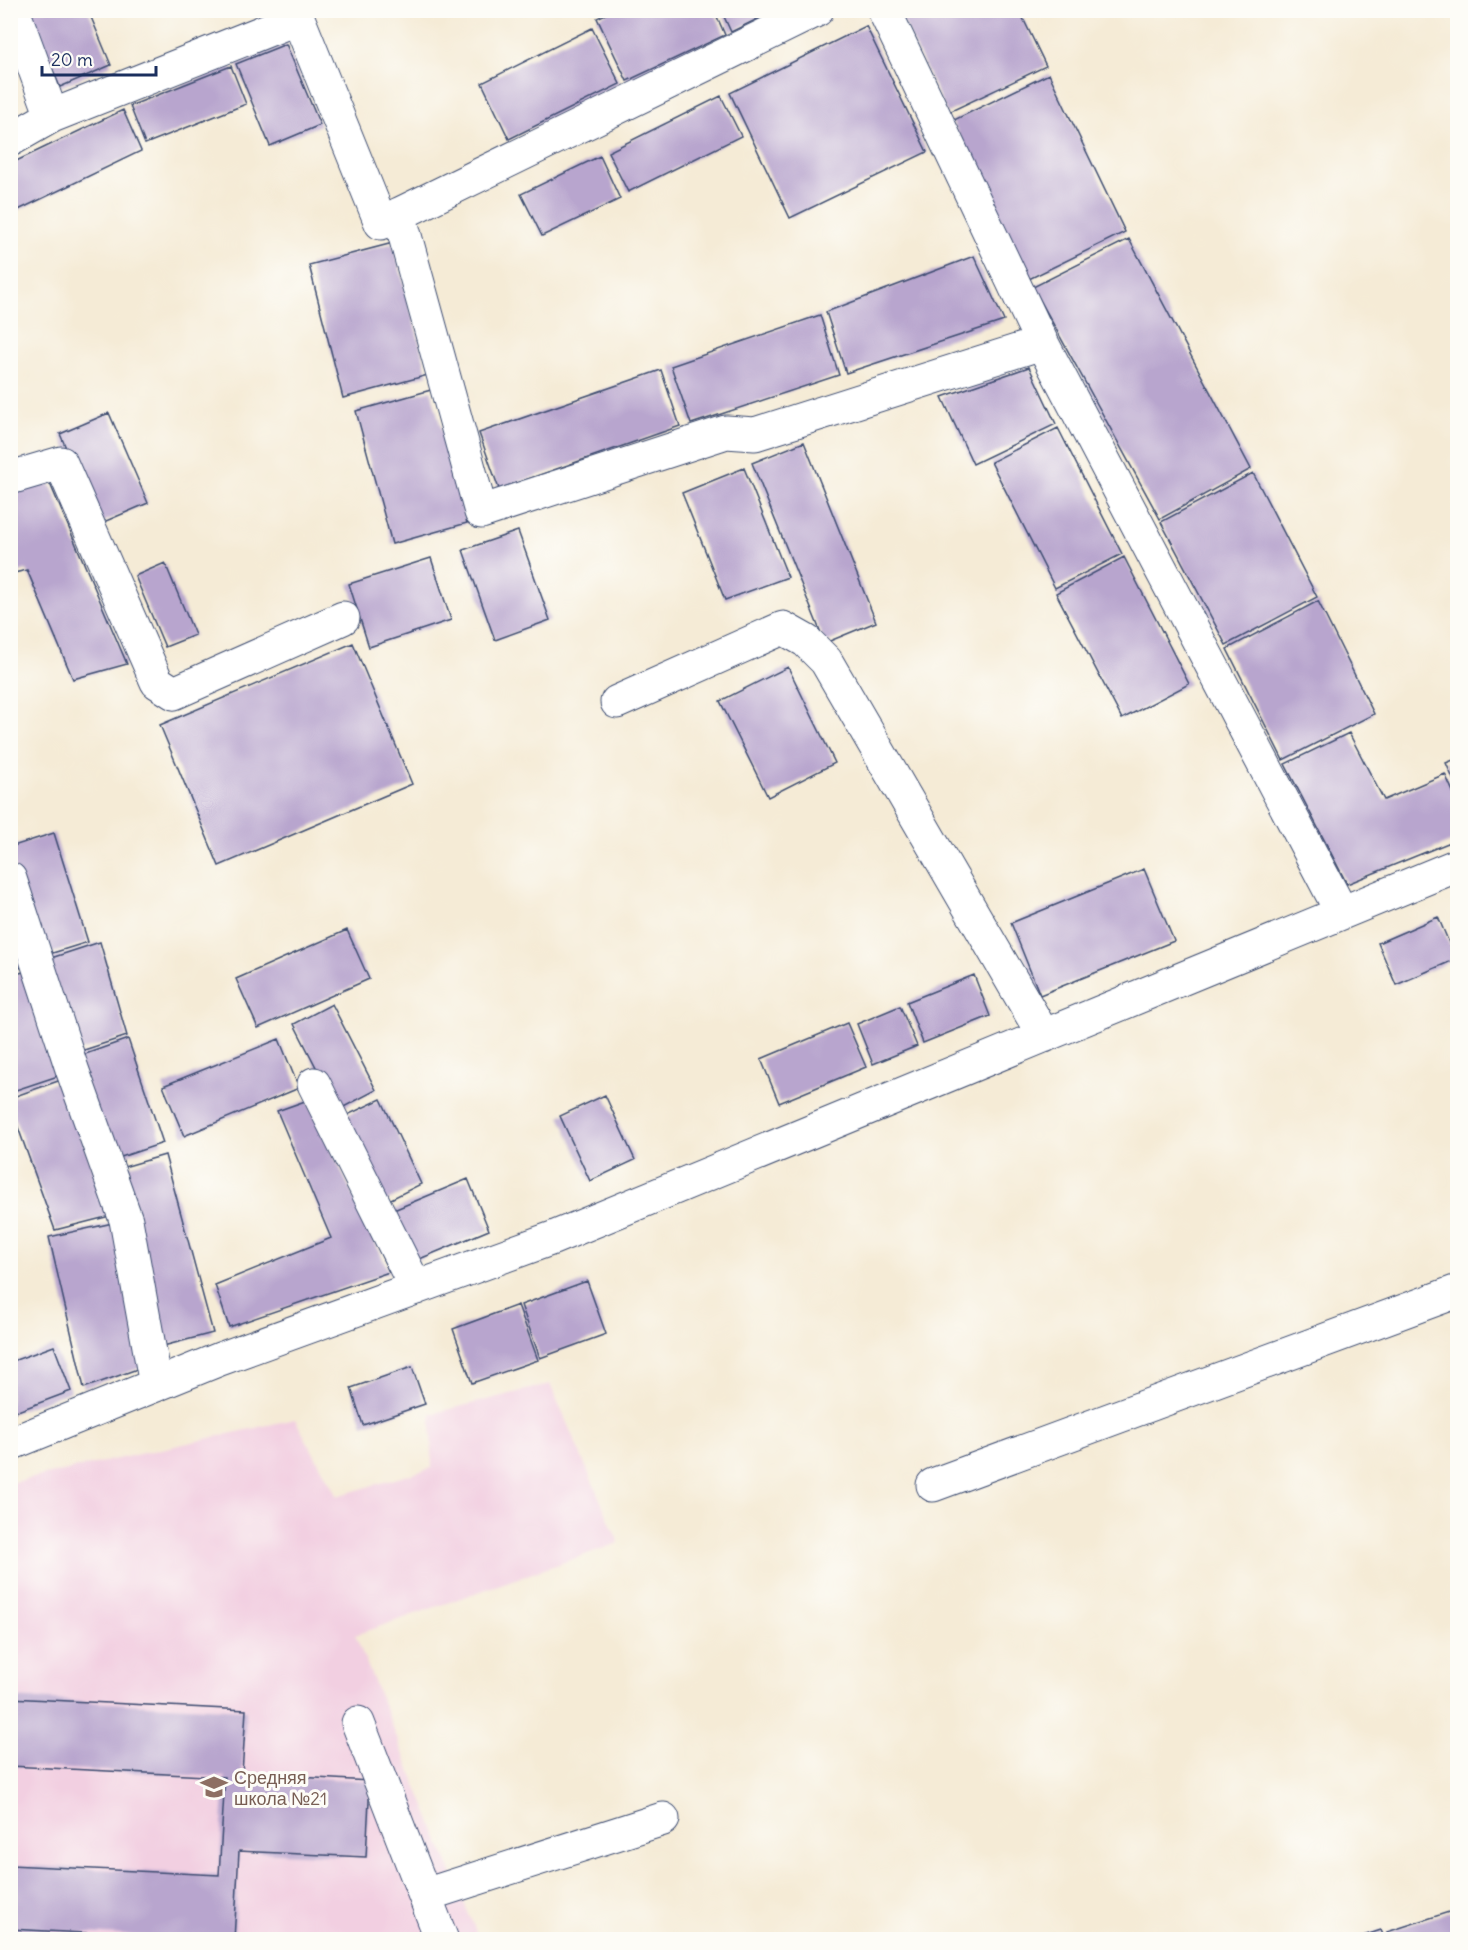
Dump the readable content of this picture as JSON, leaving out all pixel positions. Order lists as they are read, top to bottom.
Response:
{
  "places": {
    "school or university": ["Средняя школа №21"]
  },
  "scale_bar": "20 m"
}
